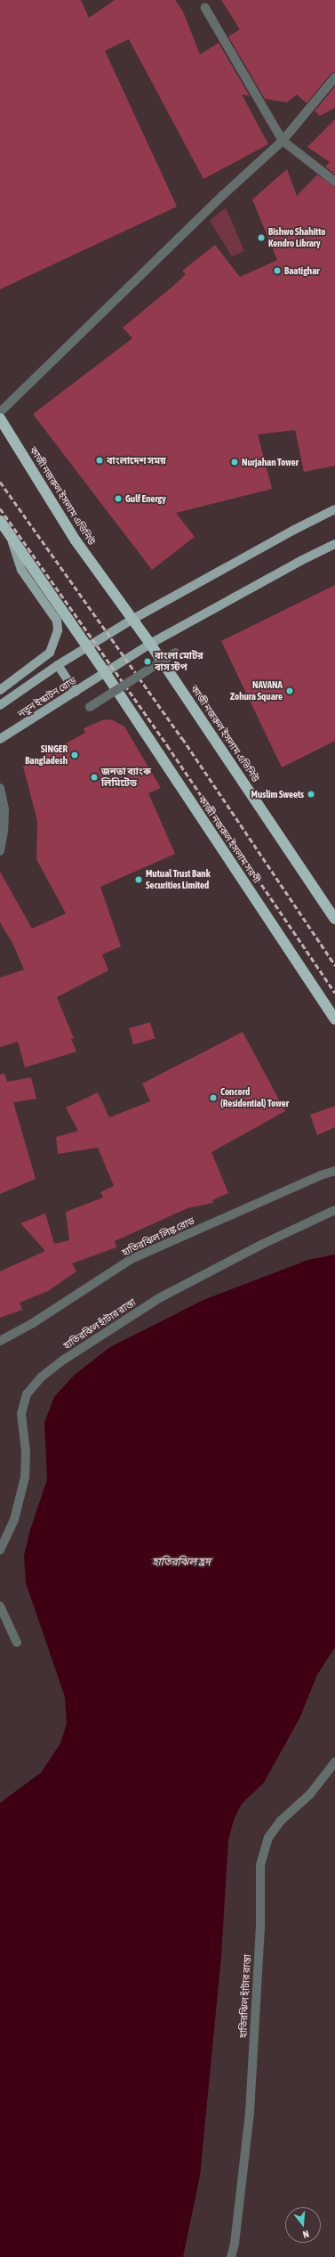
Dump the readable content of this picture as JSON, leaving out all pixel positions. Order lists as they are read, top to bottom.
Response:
{
  "streets": {
    "highway": ["কাজী নজরুল ইসলাম এভিনিউ", "কাজী নজরুল ইসলাম সরণী"],
    "main road": ["নতুন ইস্কাটন রোড"],
    "street": ["হাতিরঝিল লিঙ্ক রোড", "হাতিরঝিল হাঁটার রাস্তা"]
  },
  "crossings": [
    ["কাজী নজরুল ইসলাম এভিনিউ", "নতুন ইস্কাটন রোড"],
    ["নতুন ইস্কাটন রোড", "কাজী নজরুল ইসলাম সরণী"]
  ],
  "water": ["হাতিরঝিল হ্রদ"],
  "places": [
    "Bishwo Shahitto Kendro Library",
    "Baatighar",
    "বাংলাদেশ সময়",
    "Nurjahan Tower",
    "Gulf Energy",
    "বাংলা মোটর বাস স্টপ",
    "NAVANA Zohura Square",
    "SINGER Bangladesh",
    "জনতা ব্যাংক লিমিটেড",
    "Muslim Sweets",
    "Mutual Trust Bank Securities Limited",
    "Concord (Residential) Tower"
  ],
  "north": "bottom"
}
